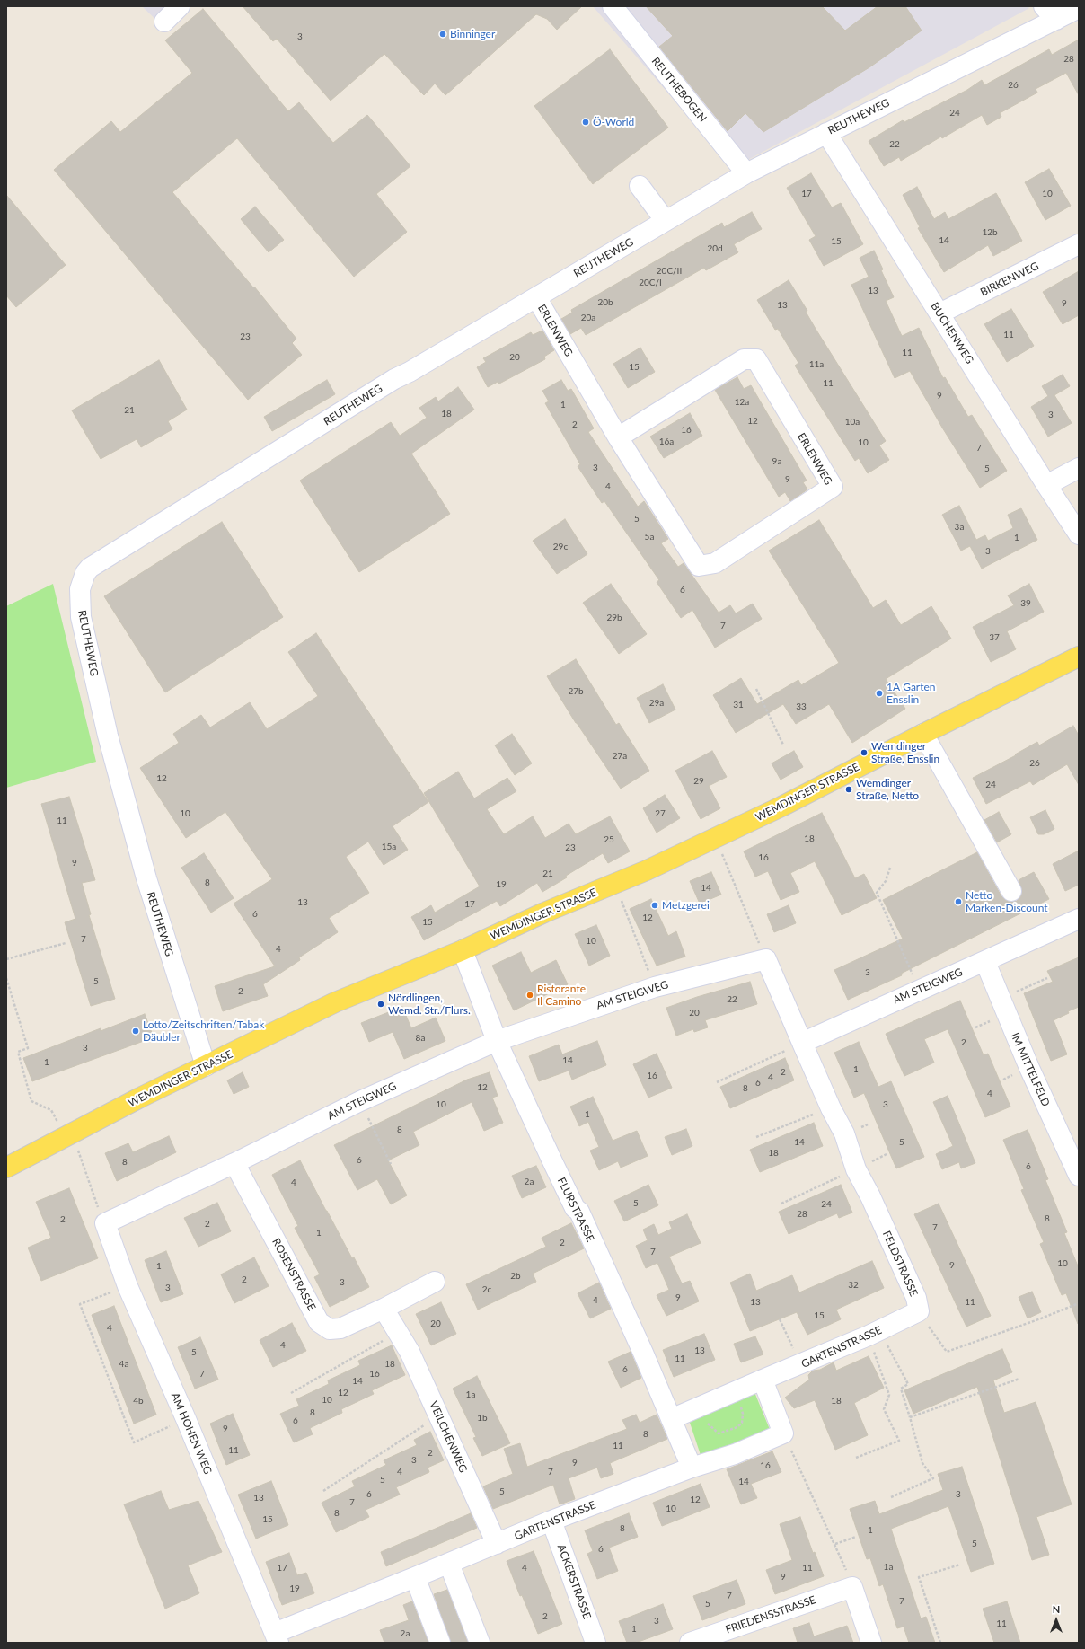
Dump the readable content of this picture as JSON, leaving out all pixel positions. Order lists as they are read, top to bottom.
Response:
{
  "streets": {
    "main road": ["WEMDINGER STRASSE"],
    "street": [
      "REUTHEBOGEN",
      "REUTHEWEG",
      "BIRKENWEG",
      "ERLENWEG",
      "BUCHENWEG",
      "AM STEIGWEG",
      "IM MITTELFELD",
      "FLURSTRASSE",
      "FELDSTRASSE",
      "ROSENSTRASSE",
      "GARTENSTRASSE",
      "AM HOHEN WEG",
      "VEILCHENWEG",
      "ACKERSTRASSE",
      "FRIEDENSSTRASSE"
    ]
  },
  "crossings": [
    ["REUTHEBOGEN", "REUTHEWEG"],
    ["REUTHEWEG", "ERLENWEG"],
    ["REUTHEWEG", "BUCHENWEG"],
    ["REUTHEWEG", "WEMDINGER STRASSE"],
    ["BIRKENWEG", "BUCHENWEG"],
    ["WEMDINGER STRASSE", "FLURSTRASSE"],
    ["AM STEIGWEG", "IM MITTELFELD"],
    ["AM STEIGWEG", "FLURSTRASSE"],
    ["AM STEIGWEG", "FELDSTRASSE"],
    ["AM STEIGWEG", "ROSENSTRASSE"],
    ["AM STEIGWEG", "AM HOHEN WEG"],
    ["FLURSTRASSE", "GARTENSTRASSE"],
    ["FELDSTRASSE", "GARTENSTRASSE"],
    ["GARTENSTRASSE", "AM HOHEN WEG"],
    ["GARTENSTRASSE", "VEILCHENWEG"],
    ["GARTENSTRASSE", "ACKERSTRASSE"]
  ],
  "places": [
    "Binninger",
    "Ö-World",
    "1A Garten Ensslin",
    "Wemdinger Straße, Ensslin",
    "Wemdinger Straße, Netto",
    "Netto Marken-Discount",
    "Metzgerei",
    "Ristorante Il Camino",
    "Nördlingen, Wemd. Str./Flurs.",
    "Lotto/Zeitschriften/Tabak Däubler"
  ],
  "house_numbers": [
    "3",
    "28",
    "26",
    "24",
    "22",
    "17",
    "10",
    "12b",
    "14",
    "15",
    "20d",
    "20C/II",
    "20C/I",
    "13",
    "20b",
    "9",
    "13",
    "20a",
    "11",
    "23",
    "11",
    "20",
    "11a",
    "15",
    "11",
    "9",
    "12a",
    "1",
    "21",
    "18",
    "3",
    "12",
    "10a",
    "2",
    "16",
    "16a",
    "10",
    "7",
    "9a",
    "3",
    "5",
    "9",
    "4",
    "5",
    "3a",
    "5a",
    "1",
    "29c",
    "3",
    "6",
    "39",
    "29b",
    "7",
    "37",
    "27b",
    "29a",
    "31",
    "33",
    "27a",
    "26",
    "12",
    "29",
    "24",
    "10",
    "27",
    "11",
    "18",
    "25",
    "15a",
    "23",
    "16",
    "9",
    "21",
    "8",
    "19",
    "14",
    "13",
    "17",
    "6",
    "12",
    "15",
    "7",
    "10",
    "4",
    "3",
    "5",
    "2",
    "22",
    "20",
    "8a",
    "2",
    "3",
    "14",
    "1",
    "1",
    "2",
    "16",
    "4",
    "6",
    "12",
    "8",
    "4",
    "10",
    "3",
    "1",
    "8",
    "14",
    "5",
    "18",
    "6",
    "8",
    "6",
    "2a",
    "4",
    "5",
    "24",
    "28",
    "8",
    "2",
    "2",
    "7",
    "1",
    "2",
    "7",
    "10",
    "9",
    "1",
    "2b",
    "2",
    "3",
    "32",
    "3",
    "2c",
    "9",
    "4",
    "13",
    "11",
    "15",
    "20",
    "4",
    "4",
    "13",
    "5",
    "11",
    "4a",
    "18",
    "6",
    "7",
    "16",
    "14",
    "12",
    "1a",
    "10",
    "4b",
    "18",
    "8",
    "1b",
    "6",
    "9",
    "8",
    "11",
    "11",
    "2",
    "3",
    "9",
    "16",
    "4",
    "7",
    "5",
    "14",
    "5",
    "6",
    "3",
    "13",
    "12",
    "7",
    "10",
    "8",
    "15",
    "8",
    "1",
    "5",
    "6",
    "1a",
    "17",
    "4",
    "11",
    "9",
    "19",
    "7",
    "7",
    "5",
    "2",
    "3",
    "11",
    "1",
    "2a"
  ],
  "north": "top"
}
